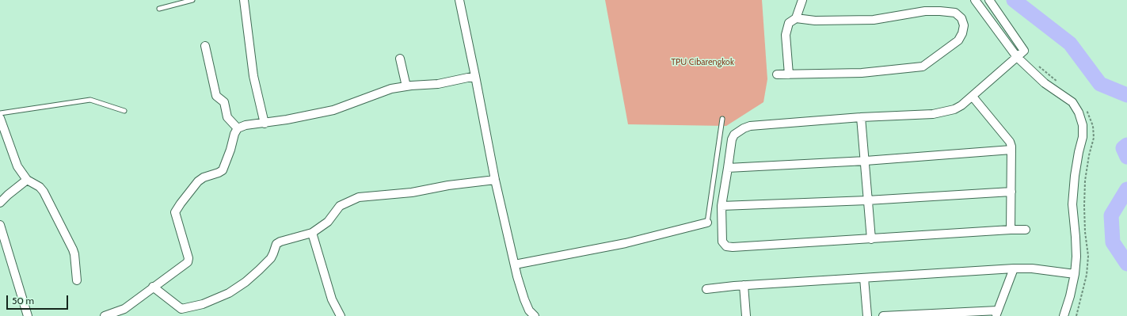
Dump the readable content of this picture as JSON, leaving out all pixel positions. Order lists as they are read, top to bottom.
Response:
{
  "parks": ["TPU Cibarengkok"],
  "scale_bar": "50 m"
}
